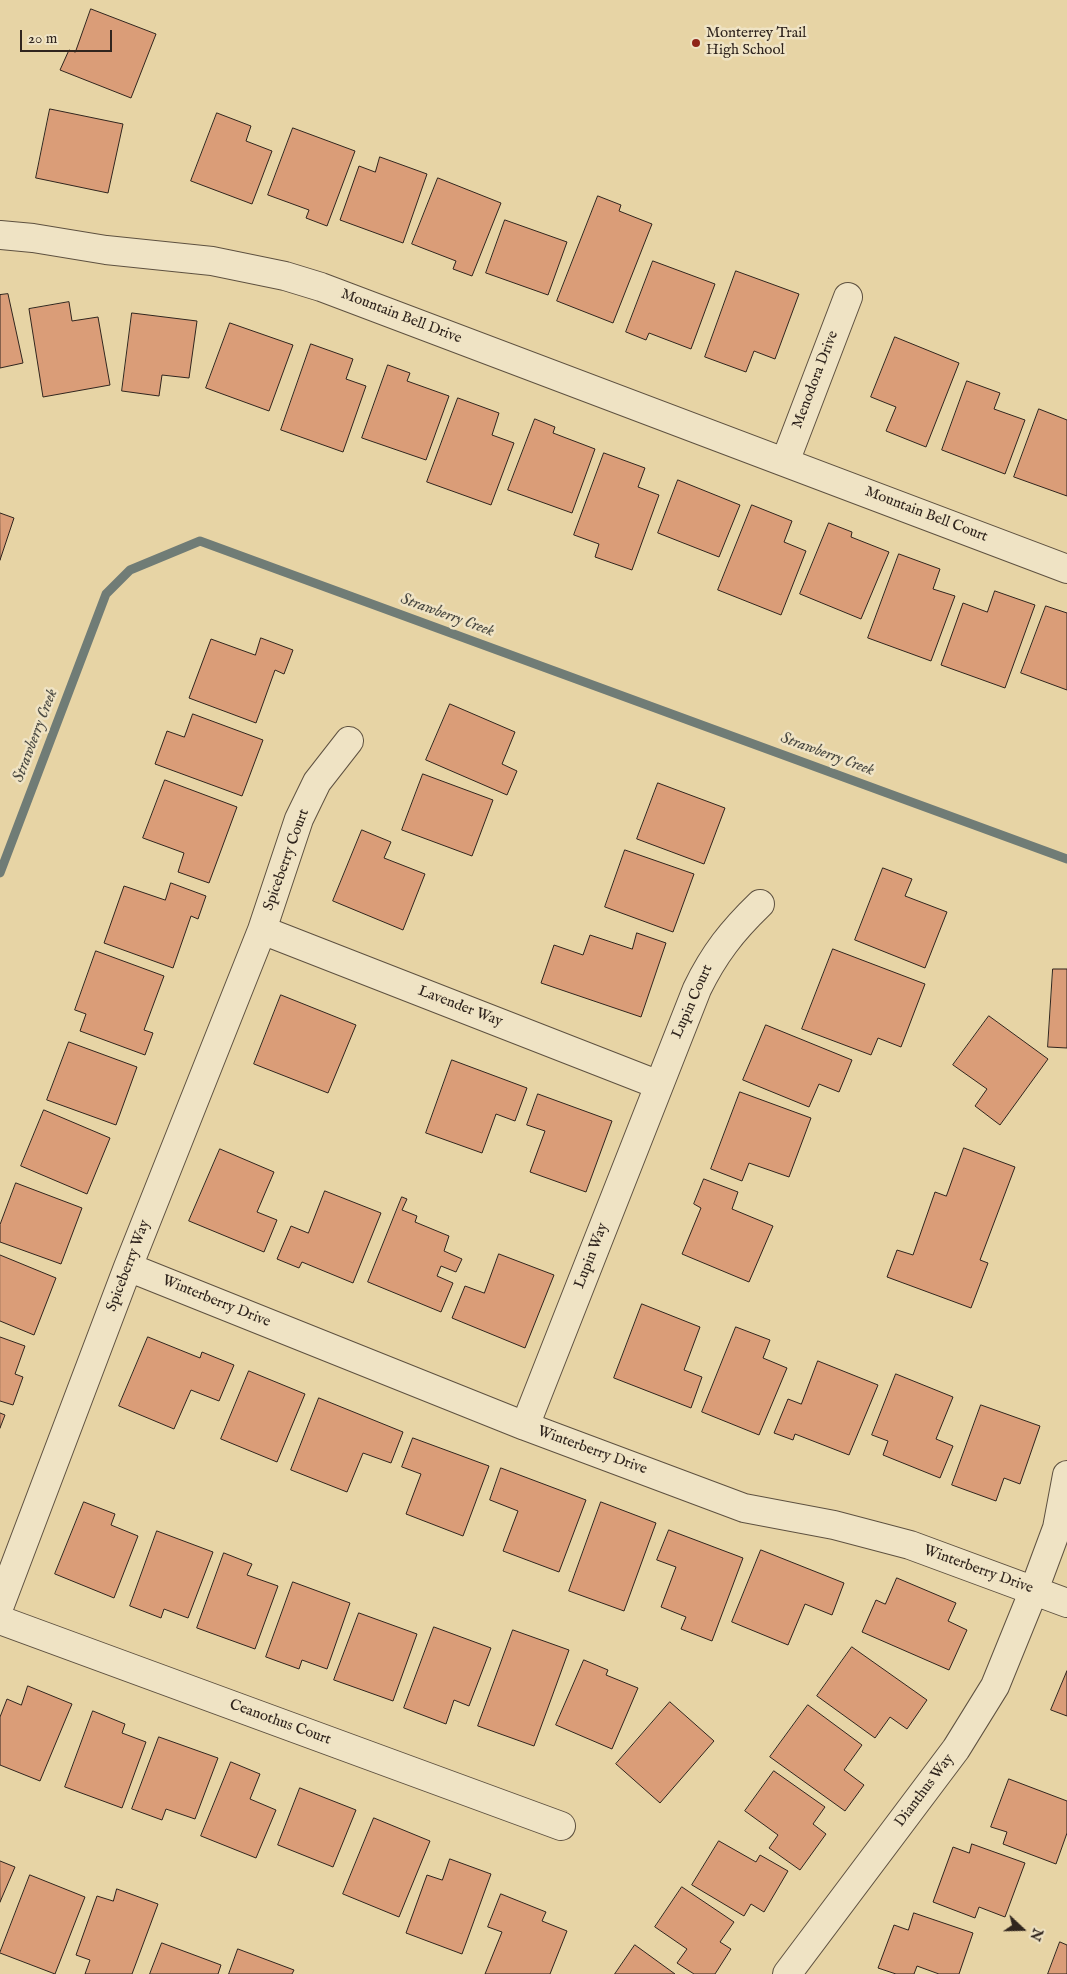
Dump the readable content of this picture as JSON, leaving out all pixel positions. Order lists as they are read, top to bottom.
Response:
{
  "streets": {
    "street": [
      "Mountain Bell Drive",
      "Menodora Drive",
      "Mountain Bell Court",
      "Spiceberry Court",
      "Lupin Court",
      "Lavender Way",
      "Lupin Way",
      "Spiceberry Way",
      "Winterberry Drive",
      "Ceanothus Court",
      "Dianthus Way"
    ]
  },
  "crossings": [
    ["Mountain Bell Drive", "Menodora Drive"],
    ["Mountain Bell Drive", "Mountain Bell Court"],
    ["Menodora Drive", "Mountain Bell Court"],
    ["Spiceberry Court", "Lavender Way"],
    ["Spiceberry Court", "Spiceberry Way"],
    ["Lupin Court", "Lavender Way"],
    ["Lupin Court", "Lupin Way"],
    ["Lavender Way", "Lupin Way"],
    ["Lavender Way", "Spiceberry Way"],
    ["Lupin Way", "Winterberry Drive"],
    ["Spiceberry Way", "Winterberry Drive"],
    ["Winterberry Drive", "Dianthus Way"]
  ],
  "water": ["Strawberry Creek"],
  "places": ["Monterrey Trail High School"],
  "scale_bar": "20 m",
  "north": "right"
}
